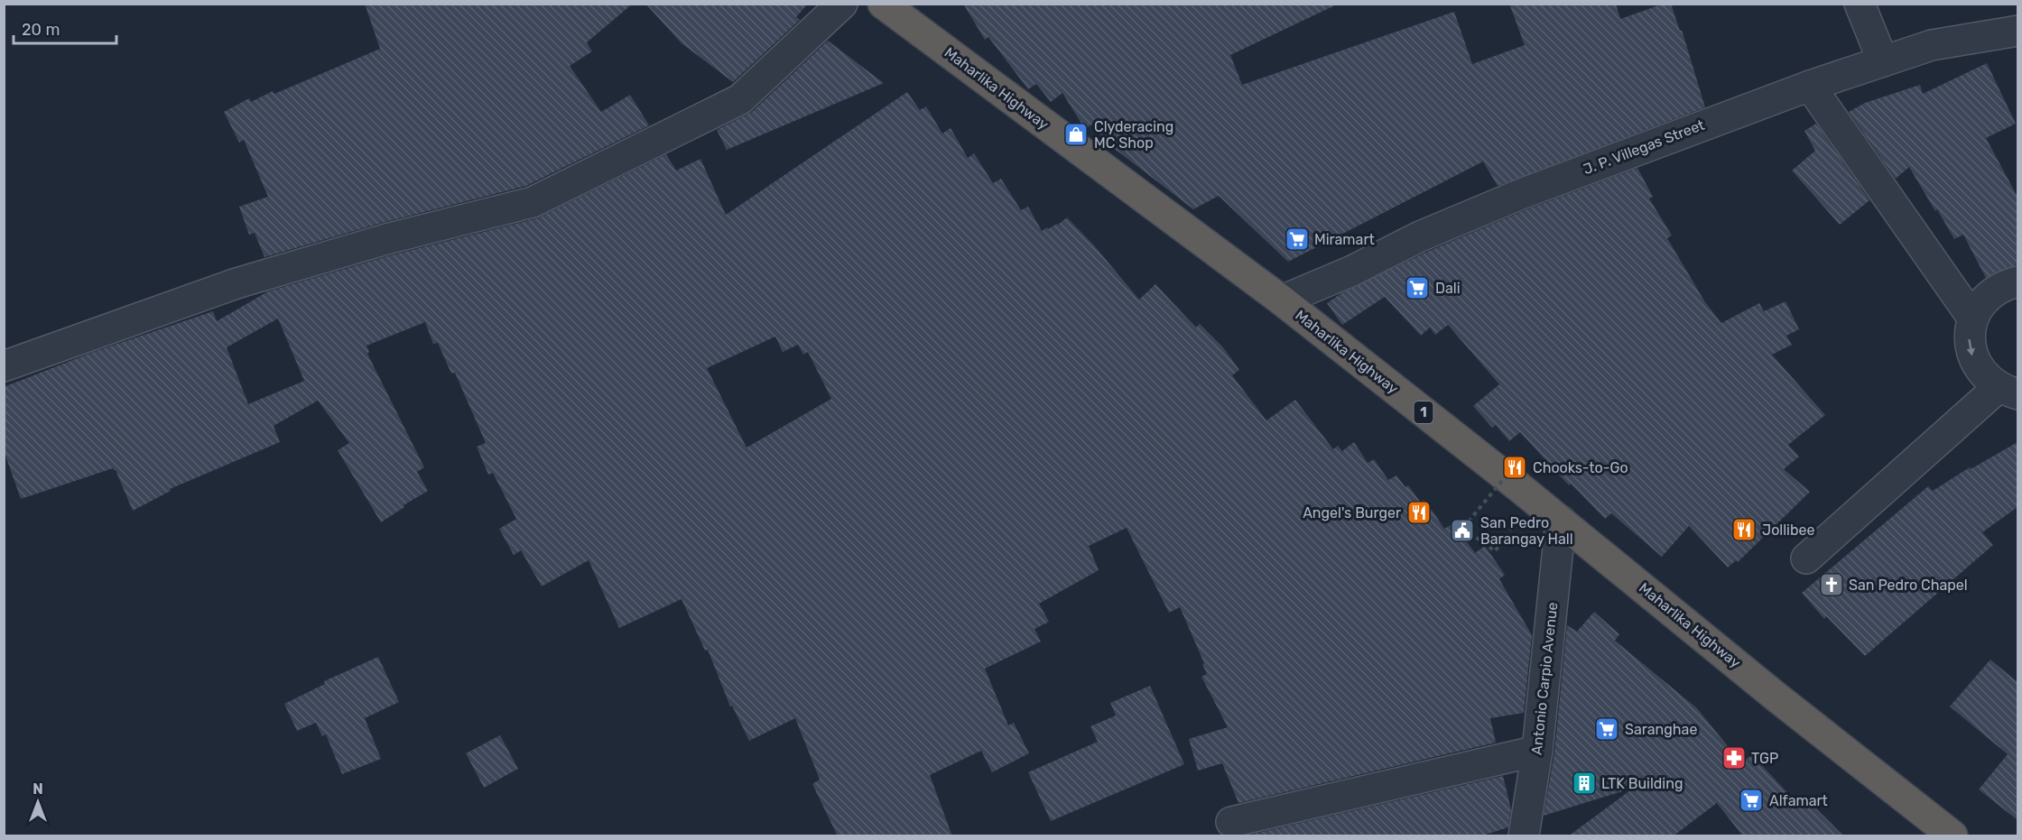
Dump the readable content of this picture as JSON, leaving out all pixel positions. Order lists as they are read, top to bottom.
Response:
{
  "streets": {
    "highway": ["Maharlika Highway", "1"],
    "street": ["J. P. Villegas Street", "Antonio Carpio Avenue"]
  },
  "crossings": [
    ["Maharlika Highway", "J. P. Villegas Street"],
    ["Maharlika Highway", "Antonio Carpio Avenue"]
  ],
  "places": {
    "shop": ["Clyderacing MC Shop"],
    "supermarket": [
      "Miramart",
      "Dali",
      "Saranghae",
      "Alfamart"
    ],
    "restaurant": ["Chooks-to-Go", "Angel's Burger", "Jollibee"],
    "public building": ["San Pedro Barangay Hall"],
    "church": ["San Pedro Chapel"],
    "pharmacy": ["TGP"],
    "building": ["LTK Building"]
  },
  "scale_bar": "20 m",
  "north": "top"
}
